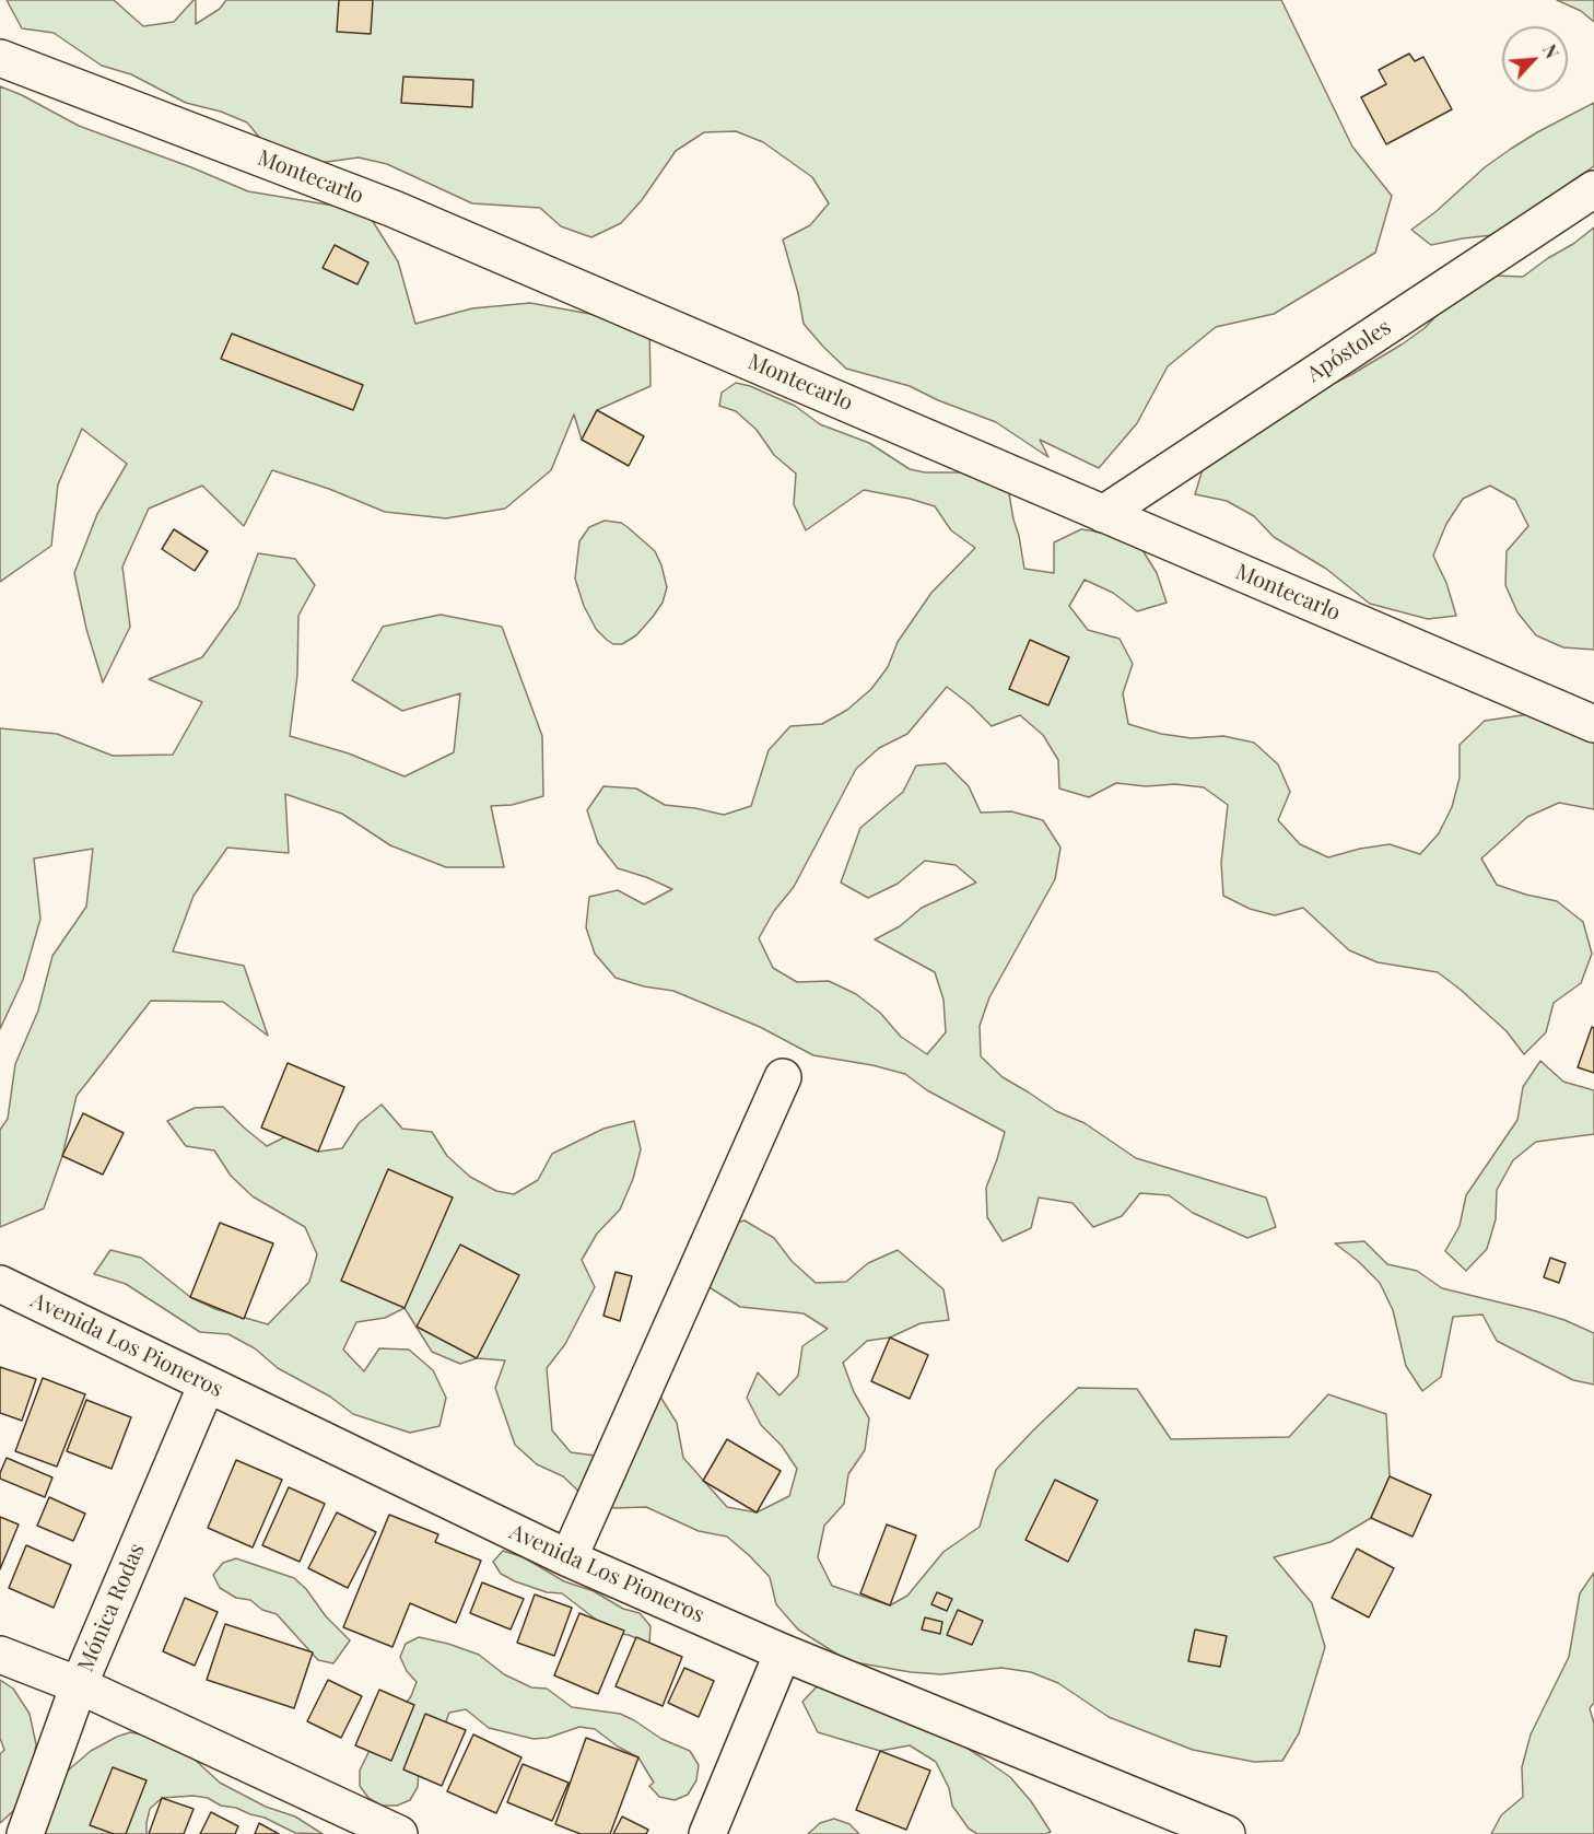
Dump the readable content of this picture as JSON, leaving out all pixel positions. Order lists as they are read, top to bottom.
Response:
{
  "streets": {
    "street": [
      "Montecarlo",
      "Apóstoles",
      "Avenida Los Pioneros",
      "Mónica Rodas"
    ]
  },
  "crossings": [
    ["Montecarlo", "Apóstoles"],
    ["Avenida Los Pioneros", "Mónica Rodas"]
  ],
  "north": "top right"
}
